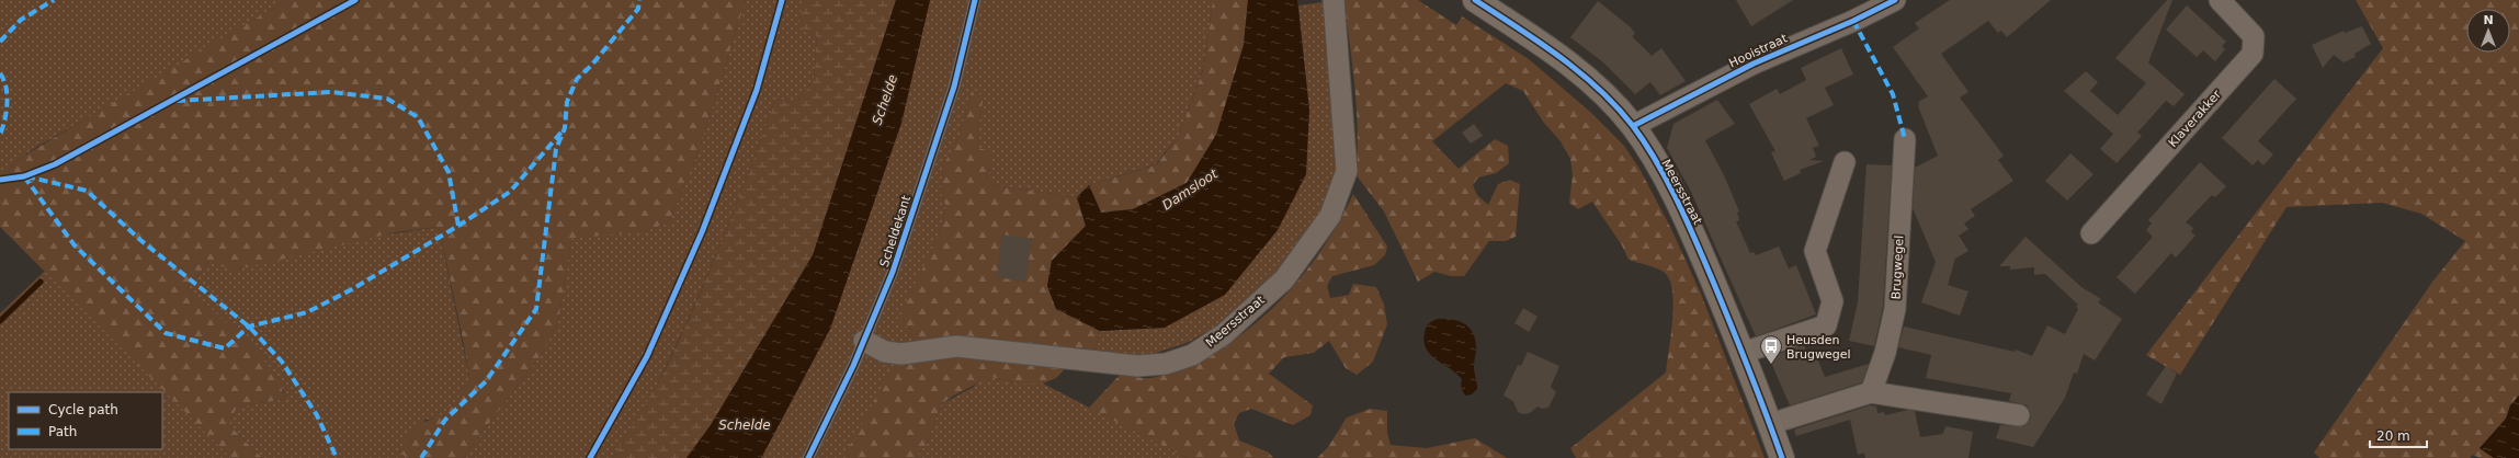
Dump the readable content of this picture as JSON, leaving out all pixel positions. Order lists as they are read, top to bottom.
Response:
{
  "streets": {
    "main road": ["Meersstraat"],
    "street": ["Hooistraat", "Klaverakker", "Brugwegel"],
    "lane": ["Scheldekant"]
  },
  "crossings": [
    ["Hooistraat", "Meersstraat"],
    ["Meersstraat", "Scheldekant"]
  ],
  "water": ["Schelde", "Damsloot"],
  "places": {
    "bus stop": ["Heusden Brugwegel"]
  },
  "legend": ["Cycle path", "Path"],
  "scale_bar": "20 m",
  "north": "top"
}
